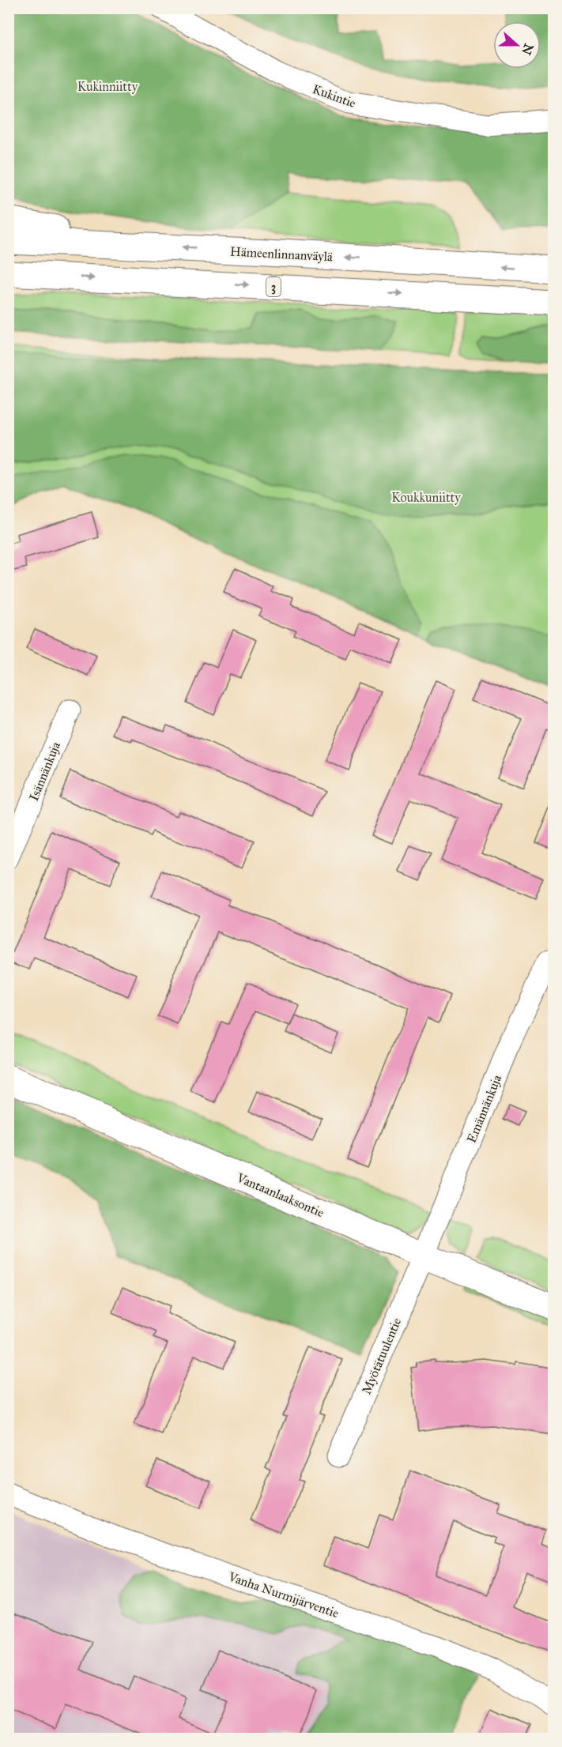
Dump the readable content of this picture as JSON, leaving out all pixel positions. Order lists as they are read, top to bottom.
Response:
{
  "streets": {
    "main road": ["Hämeenlinnanväylä", "3", "Vantaanlaaksontie"],
    "street": [
      "Kukintie",
      "Isännänkuja",
      "Emännänkuja",
      "Myötätuulentie",
      "Vanha Nurmijärventie"
    ]
  },
  "crossings": [
    ["Emännänkuja", "Vantaanlaaksontie"],
    ["Emännänkuja", "Myötätuulentie"],
    ["Vantaanlaaksontie", "Myötätuulentie"]
  ],
  "parks": ["Kukinniitty", "Koukkuniitty"],
  "north": "right"
}
